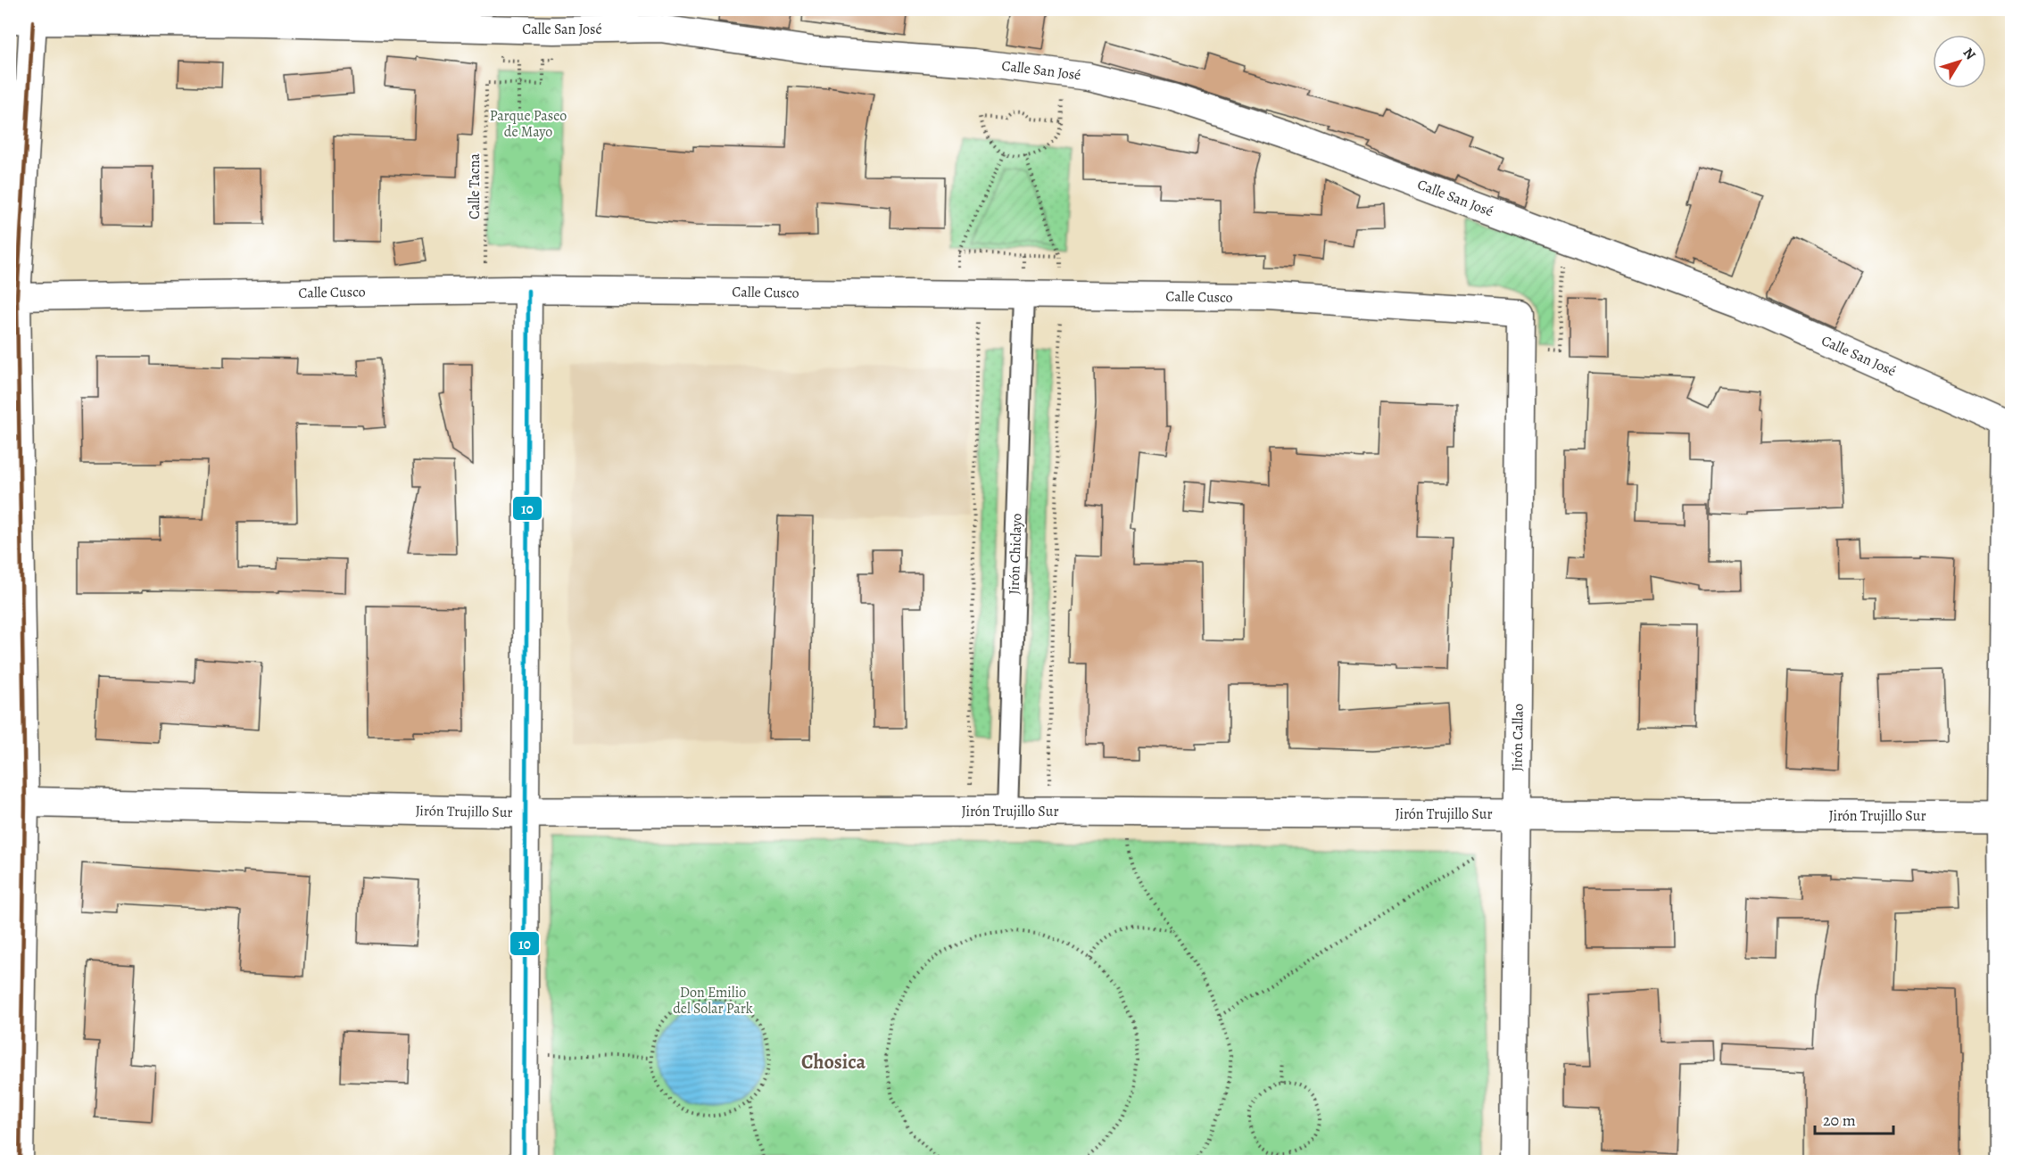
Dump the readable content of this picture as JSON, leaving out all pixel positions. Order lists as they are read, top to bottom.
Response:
{
  "streets": {
    "street": [
      "Calle San José",
      "Calle Cusco",
      "Jirón Chiclayo",
      "Jirón Callao",
      "Jirón Trujillo Sur"
    ],
    "path": ["Calle Tacna"]
  },
  "crossings": [
    ["Calle Tacna", "Calle Cusco"],
    ["Calle Cusco", "Jirón Chiclayo"],
    ["Calle Cusco", "Jirón Callao"],
    ["Jirón Chiclayo", "Jirón Trujillo Sur"],
    ["Jirón Callao", "Jirón Trujillo Sur"]
  ],
  "districts": ["Chosica"],
  "parks": ["Parque Paseo de Mayo", "Don Emilio del Solar Park"],
  "lines": ["transit line 10"],
  "scale_bar": "20 m",
  "north": "top right"
}
